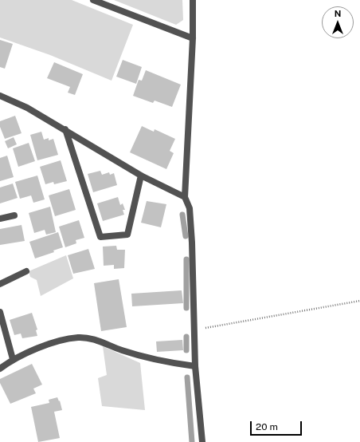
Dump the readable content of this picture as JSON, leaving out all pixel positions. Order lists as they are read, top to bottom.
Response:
{
  "scale_bar": "20 m",
  "north": "top"
}
